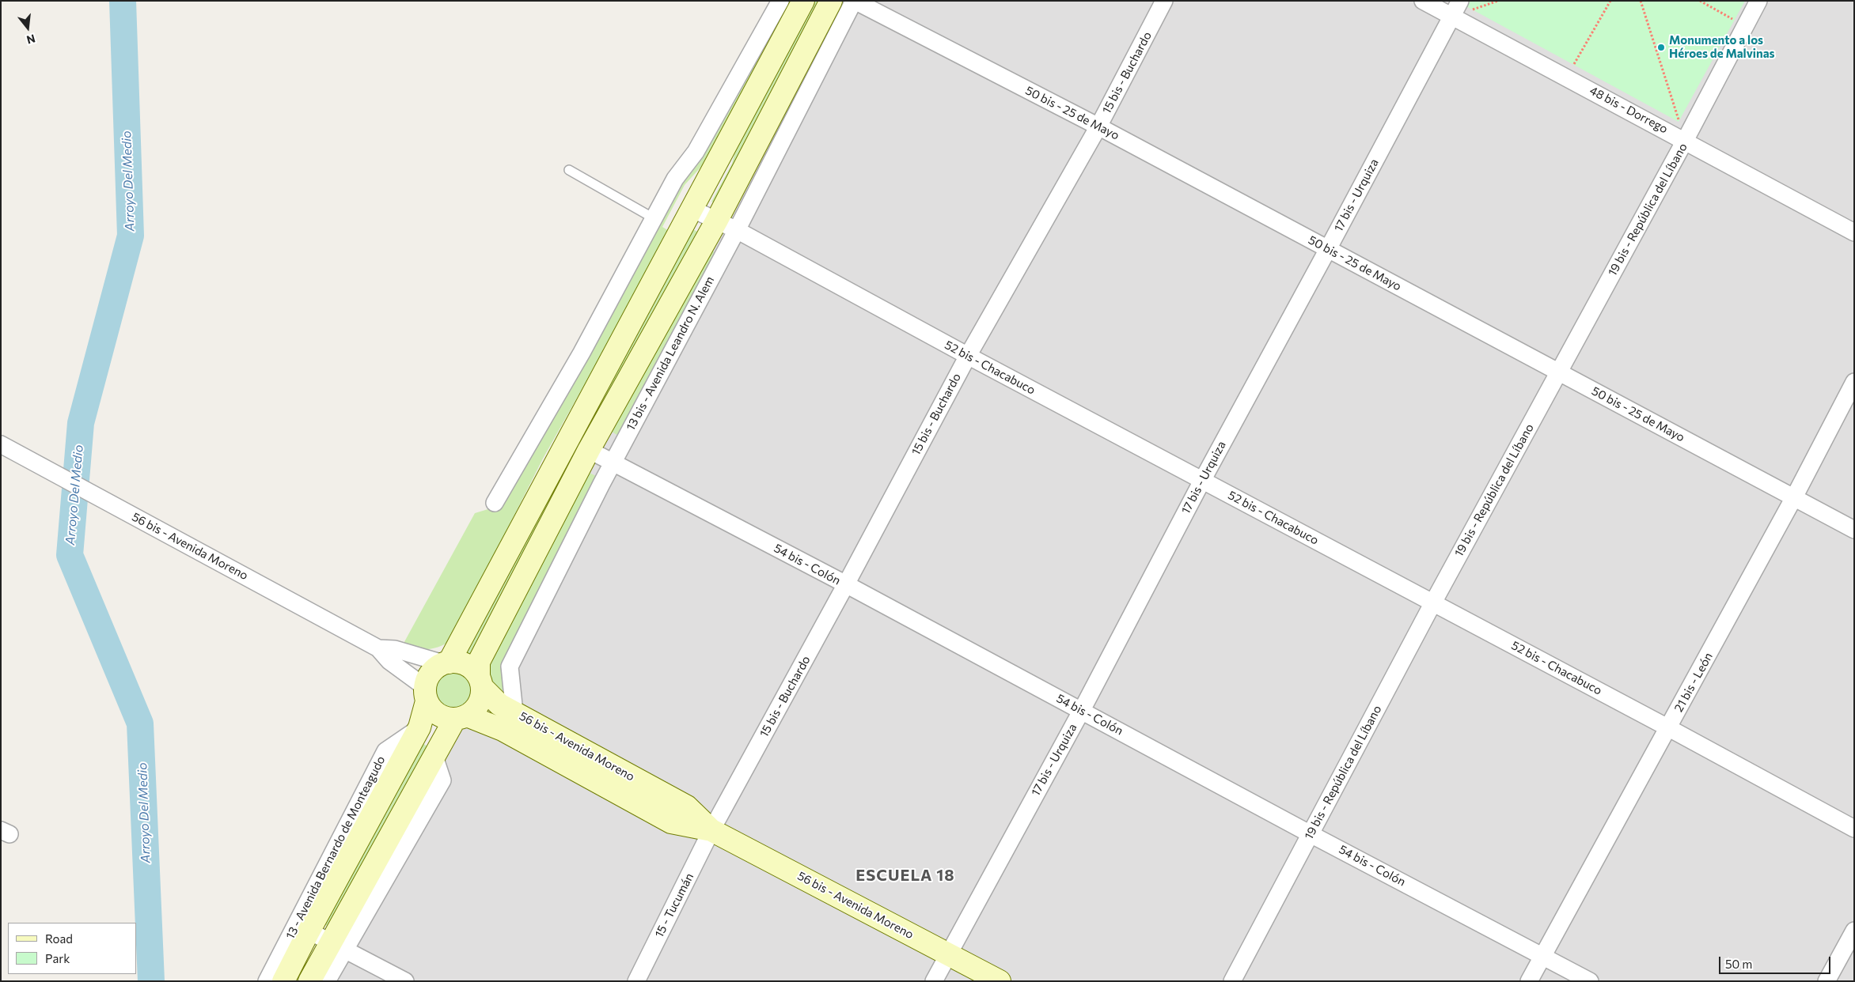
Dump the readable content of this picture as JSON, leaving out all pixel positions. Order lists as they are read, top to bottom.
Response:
{
  "streets": {
    "main road": ["13 bis - Avenida Leandro N. Alem", "56 bis - Avenida Moreno", "13 - Avenida Bernardo de Monteagudo"],
    "street": [
      "15 bis - Buchardo",
      "48 bis - Dorrego",
      "50 bis - 25 de Mayo",
      "17 bis - Urquiza",
      "19 bis - República del Líbano",
      "52 bis - Chacabuco",
      "54 bis - Colón",
      "21 bis - León",
      "15 - Tucumán"
    ]
  },
  "crossings": [
    ["15 bis - Buchardo", "50 bis - 25 de Mayo"],
    ["15 bis - Buchardo", "52 bis - Chacabuco"],
    ["15 bis - Buchardo", "56 bis - Avenida Moreno"],
    ["15 bis - Buchardo", "54 bis - Colón"],
    ["15 bis - Buchardo", "15 - Tucumán"],
    ["48 bis - Dorrego", "17 bis - Urquiza"],
    ["48 bis - Dorrego", "19 bis - República del Líbano"],
    ["50 bis - 25 de Mayo", "17 bis - Urquiza"],
    ["50 bis - 25 de Mayo", "19 bis - República del Líbano"],
    ["50 bis - 25 de Mayo", "13 bis - Avenida Leandro N. Alem"],
    ["50 bis - 25 de Mayo", "21 bis - León"],
    ["17 bis - Urquiza", "52 bis - Chacabuco"],
    ["17 bis - Urquiza", "56 bis - Avenida Moreno"],
    ["17 bis - Urquiza", "54 bis - Colón"],
    ["19 bis - República del Líbano", "52 bis - Chacabuco"],
    ["19 bis - República del Líbano", "54 bis - Colón"],
    ["13 bis - Avenida Leandro N. Alem", "52 bis - Chacabuco"],
    ["13 bis - Avenida Leandro N. Alem", "56 bis - Avenida Moreno"],
    ["13 bis - Avenida Leandro N. Alem", "54 bis - Colón"],
    ["13 bis - Avenida Leandro N. Alem", "13 - Avenida Bernardo de Monteagudo"],
    ["52 bis - Chacabuco", "21 bis - León"],
    ["56 bis - Avenida Moreno", "13 - Avenida Bernardo de Monteagudo"],
    ["56 bis - Avenida Moreno", "15 - Tucumán"],
    ["54 bis - Colón", "21 bis - León"]
  ],
  "districts": ["ESCUELA 18"],
  "water": ["Arroyo Del Medio"],
  "places": ["Monumento a los Héroes de Malvinas"],
  "legend": ["Road", "Park"],
  "scale_bar": "50 m",
  "north": "bottom"
}
